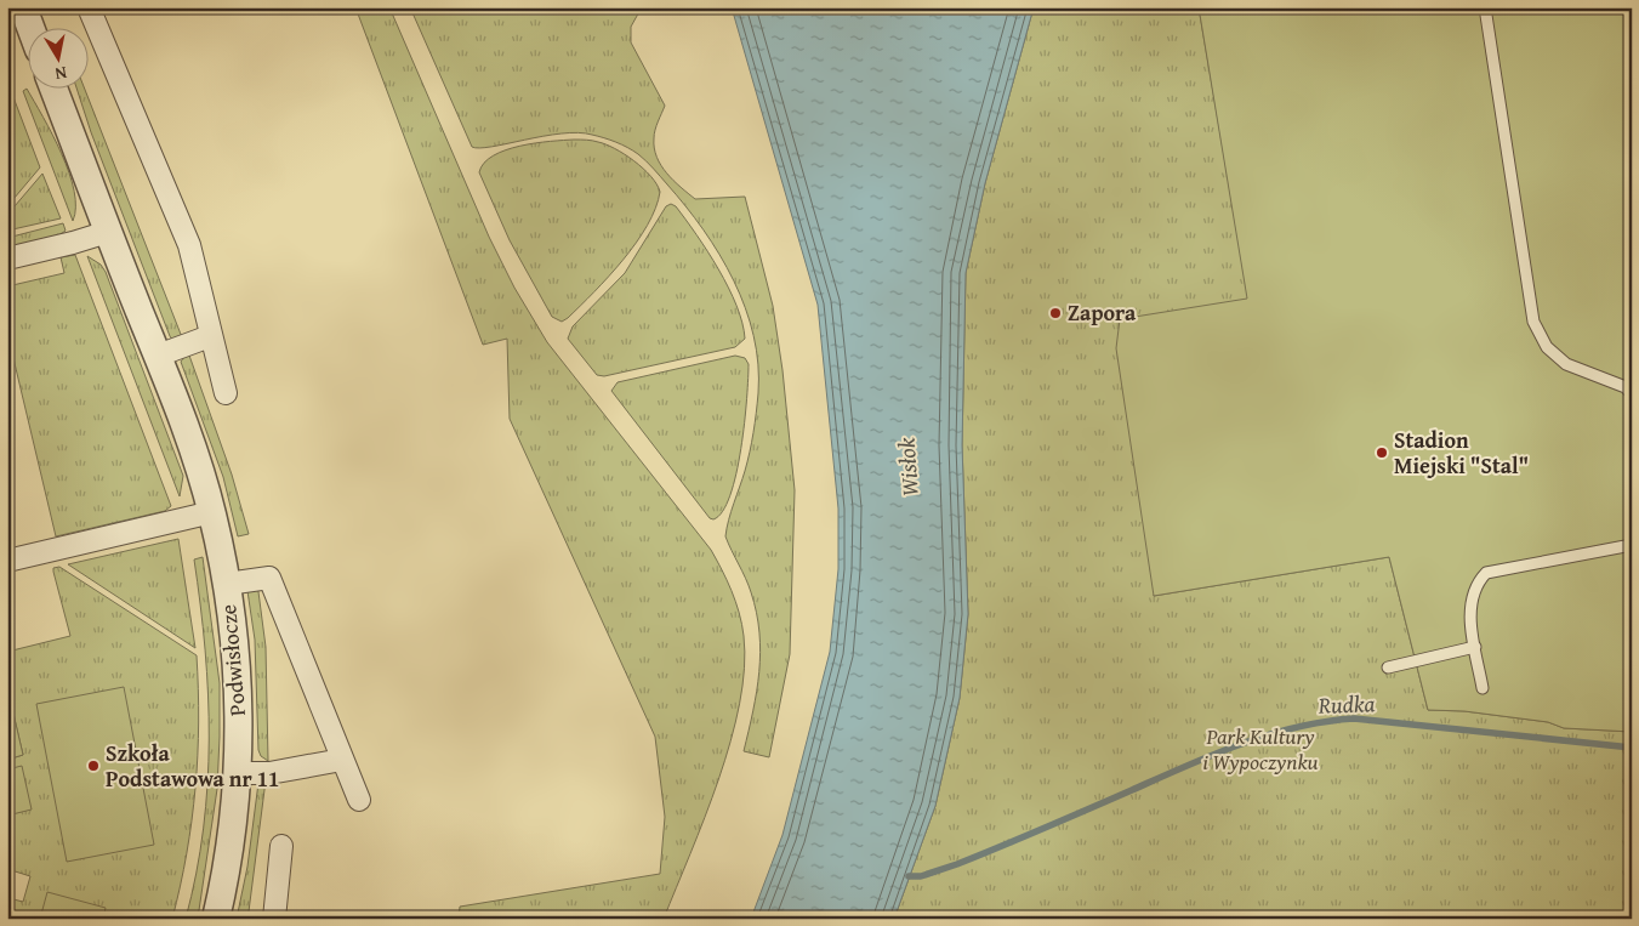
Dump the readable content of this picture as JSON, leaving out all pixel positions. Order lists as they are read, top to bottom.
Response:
{
  "streets": {
    "street": ["Podwisłocze"]
  },
  "water": ["Wisłok", "Rudka"],
  "parks": ["Park Kultury i Wypoczynku"],
  "places": ["Zapora", "Stadion Miejski \"Stal\"", "Szkoła Podstawowa nr 11"],
  "north": "bottom"
}
